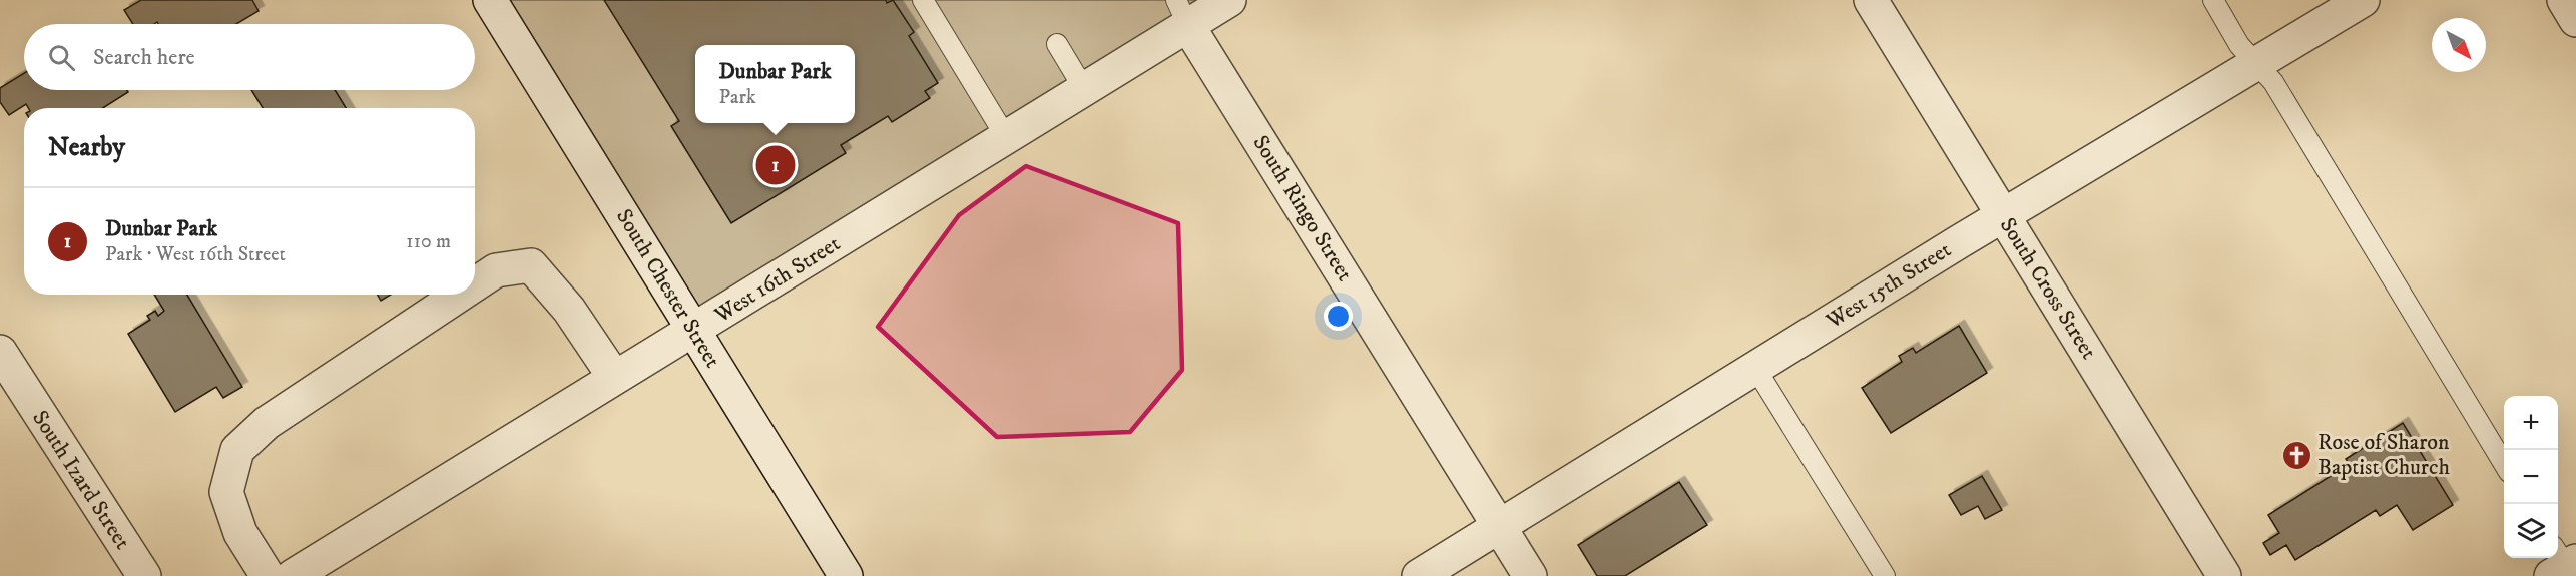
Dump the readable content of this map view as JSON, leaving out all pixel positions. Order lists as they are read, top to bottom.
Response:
{
  "streets": {
    "street": [
      "South Ringo Street",
      "West 16th Street",
      "West 15th Street",
      "South Chester Street",
      "South Cross Street",
      "South Izard Street"
    ]
  },
  "crossings": [
    ["South Ringo Street", "West 16th Street"],
    ["South Ringo Street", "West 15th Street"],
    ["West 16th Street", "South Chester Street"],
    ["West 15th Street", "South Cross Street"]
  ],
  "places": {
    "church": ["Rose of Sharon Baptist Church"]
  },
  "north": "bottom right",
  "page": {
    "search": "Search here",
    "popup": ["Dunbar Park", "Park"],
    "heading": "Nearby",
    "pins": "1",
    "list": [
      {
        "mark": "1",
        "name": "Dunbar Park",
        "note": "Park · West 16th Street",
        "value": "110 m"
      }
    ],
    "map_buttons": ["+", "−"]
  }
}
